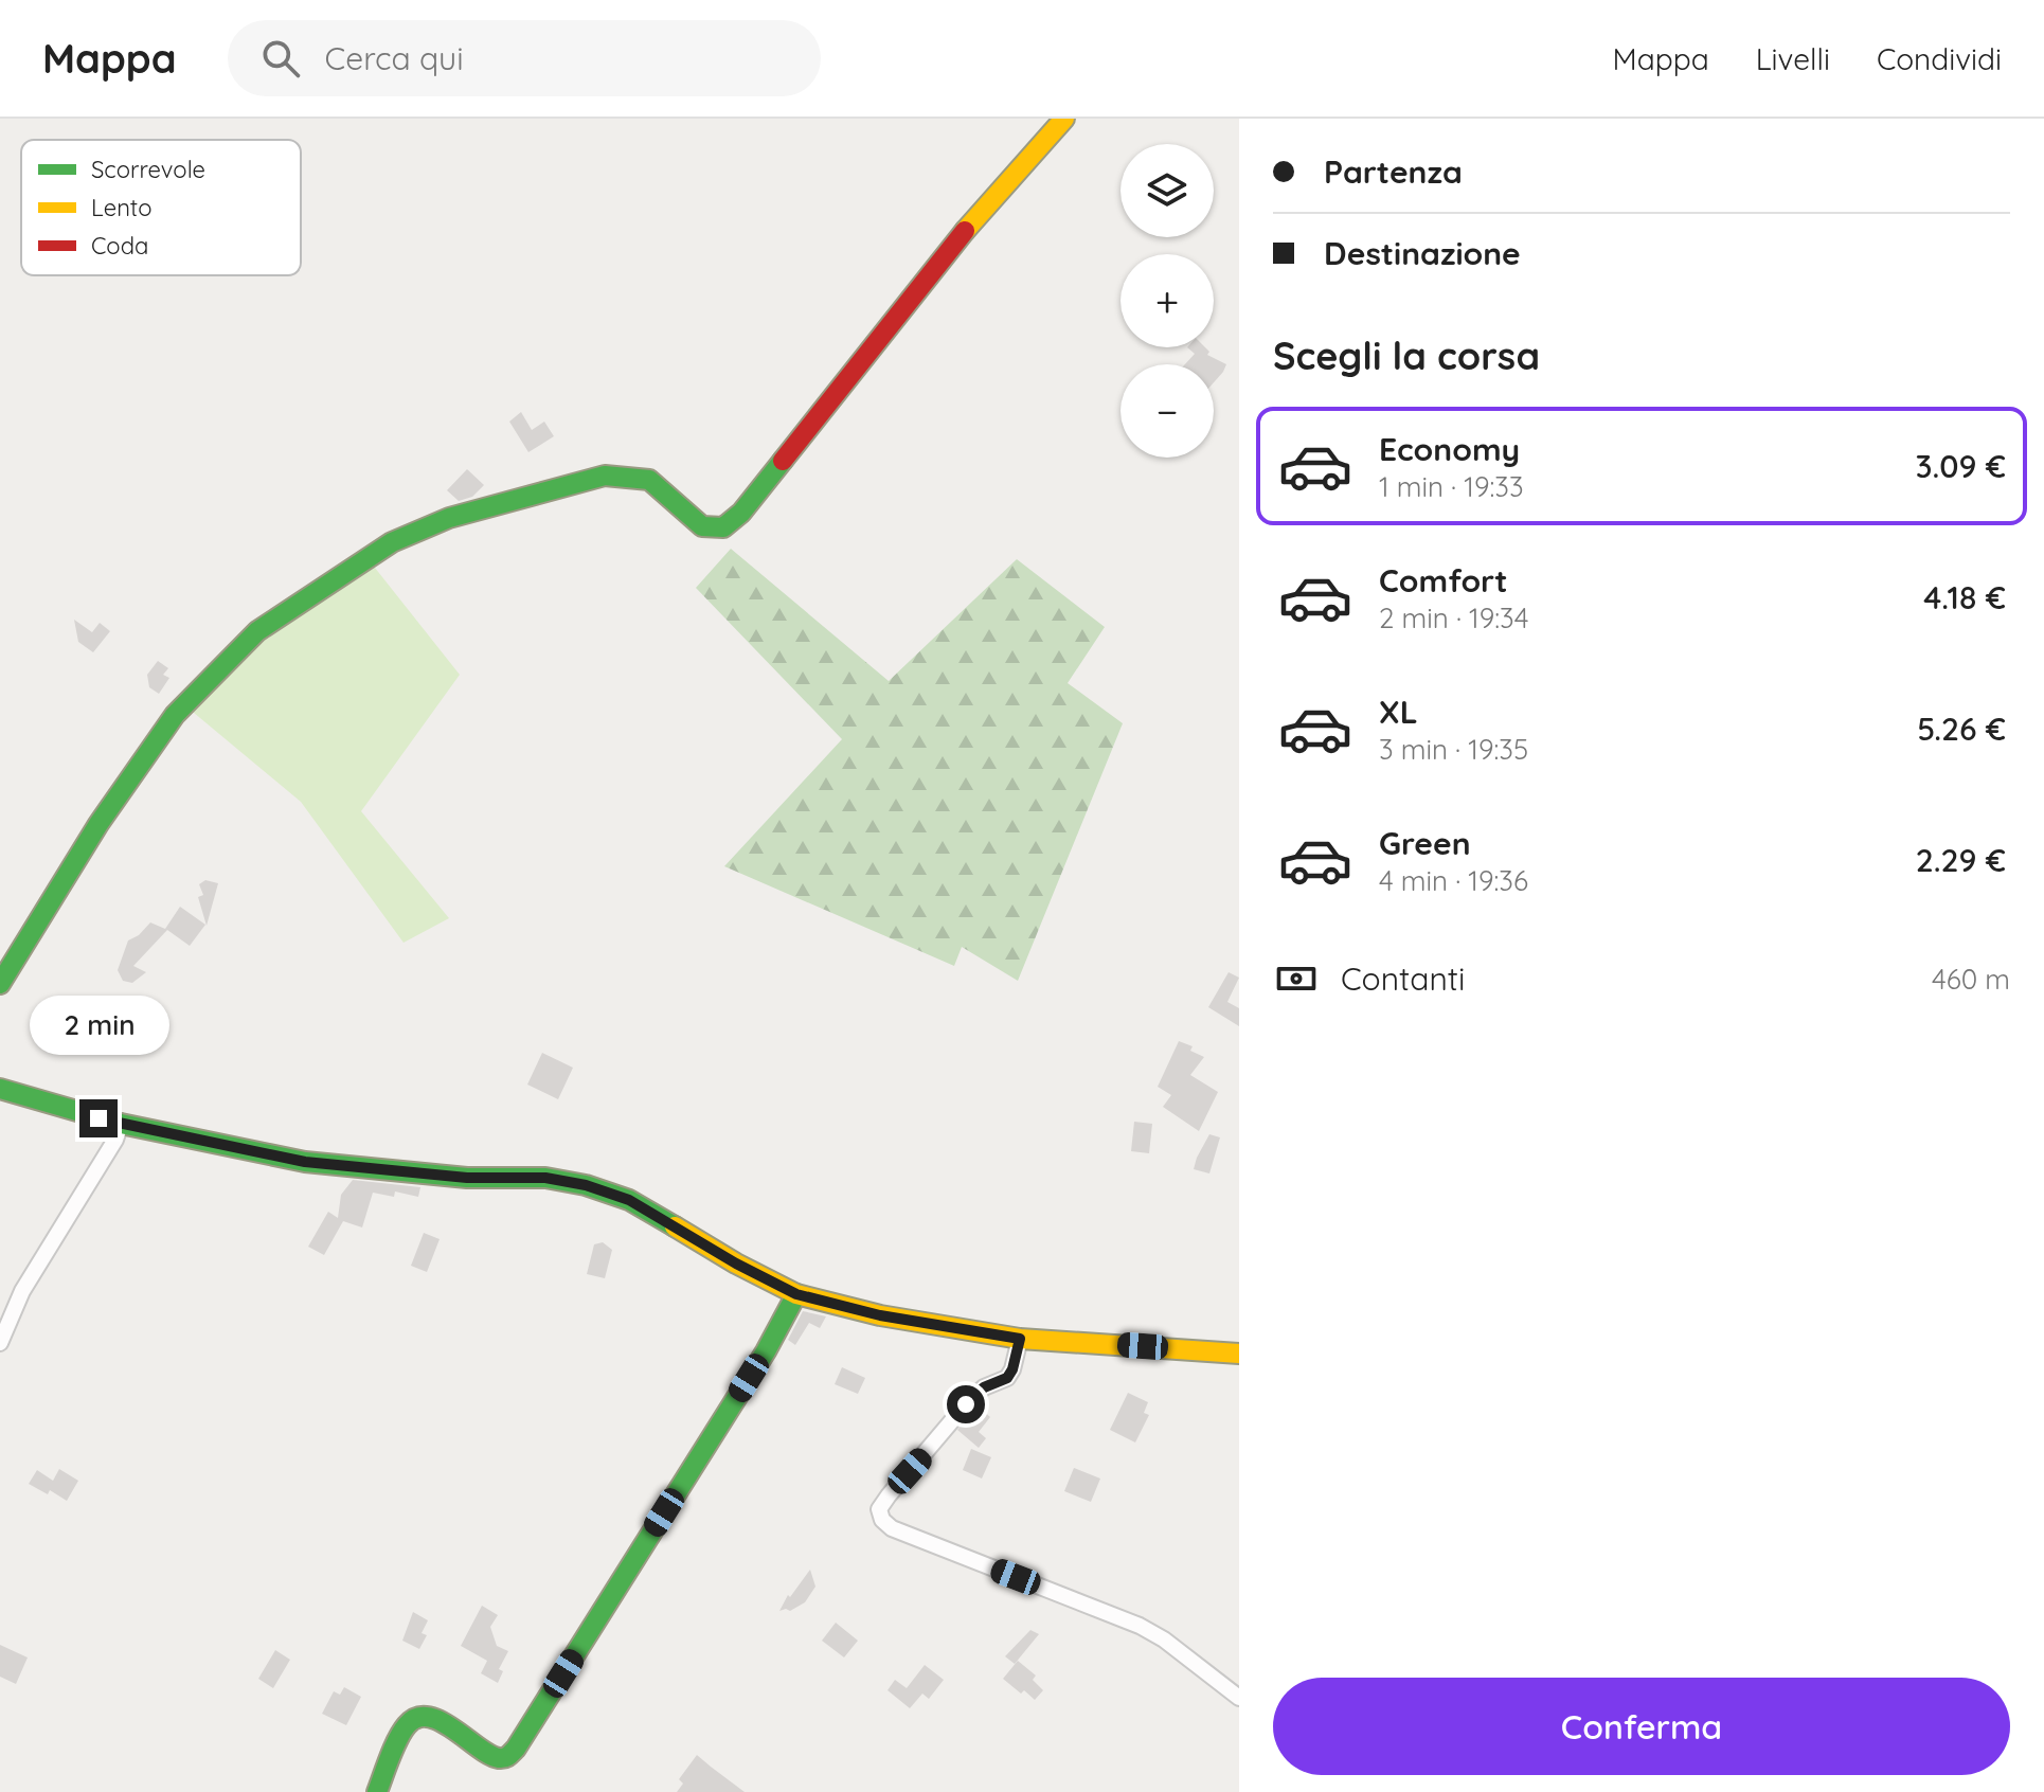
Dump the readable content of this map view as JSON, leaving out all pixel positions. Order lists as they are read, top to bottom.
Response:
{
  "legend": ["Scorrevole", "Lento", "Coda"],
  "page": {
    "header": "Mappa",
    "search": "Cerca qui",
    "nav": ["Mappa", "Livelli", "Condividi"],
    "banner": ["Partenza", "Destinazione"],
    "map_buttons": ["+", "−"],
    "heading": "Scegli la corsa",
    "list": [
      {
        "name": "Economy",
        "note": "1 min · 19:33",
        "value": "3.09 €"
      },
      {
        "name": "Comfort",
        "note": "2 min · 19:34",
        "value": "4.18 €"
      },
      {
        "name": "XL",
        "note": "3 min · 19:35",
        "value": "5.26 €"
      },
      {
        "name": "Green",
        "note": "4 min · 19:36",
        "value": "2.29 €"
      }
    ],
    "pay": ["Contanti", "460 m"],
    "bubble": "2 min",
    "buttons": "Conferma"
  }
}
